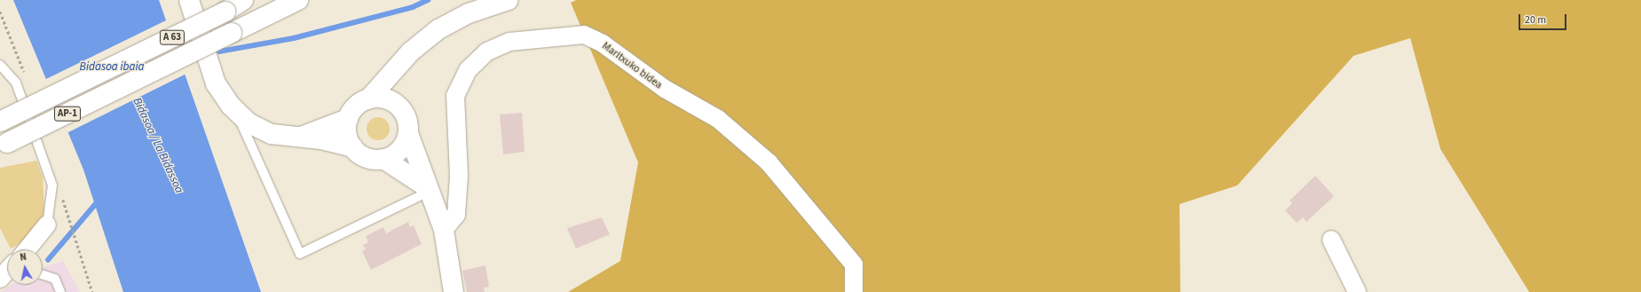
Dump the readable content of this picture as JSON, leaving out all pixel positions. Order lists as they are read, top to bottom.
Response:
{
  "streets": {
    "main road": ["A 63", "AP-1"],
    "street": ["Maritxuko bidea"]
  },
  "crossings": [
    ["A 63", "AP-1"]
  ],
  "water": ["Bidasoa ibaia", "Bidasoa / La Bidassoa"],
  "scale_bar": "20 m",
  "north": "top"
}
